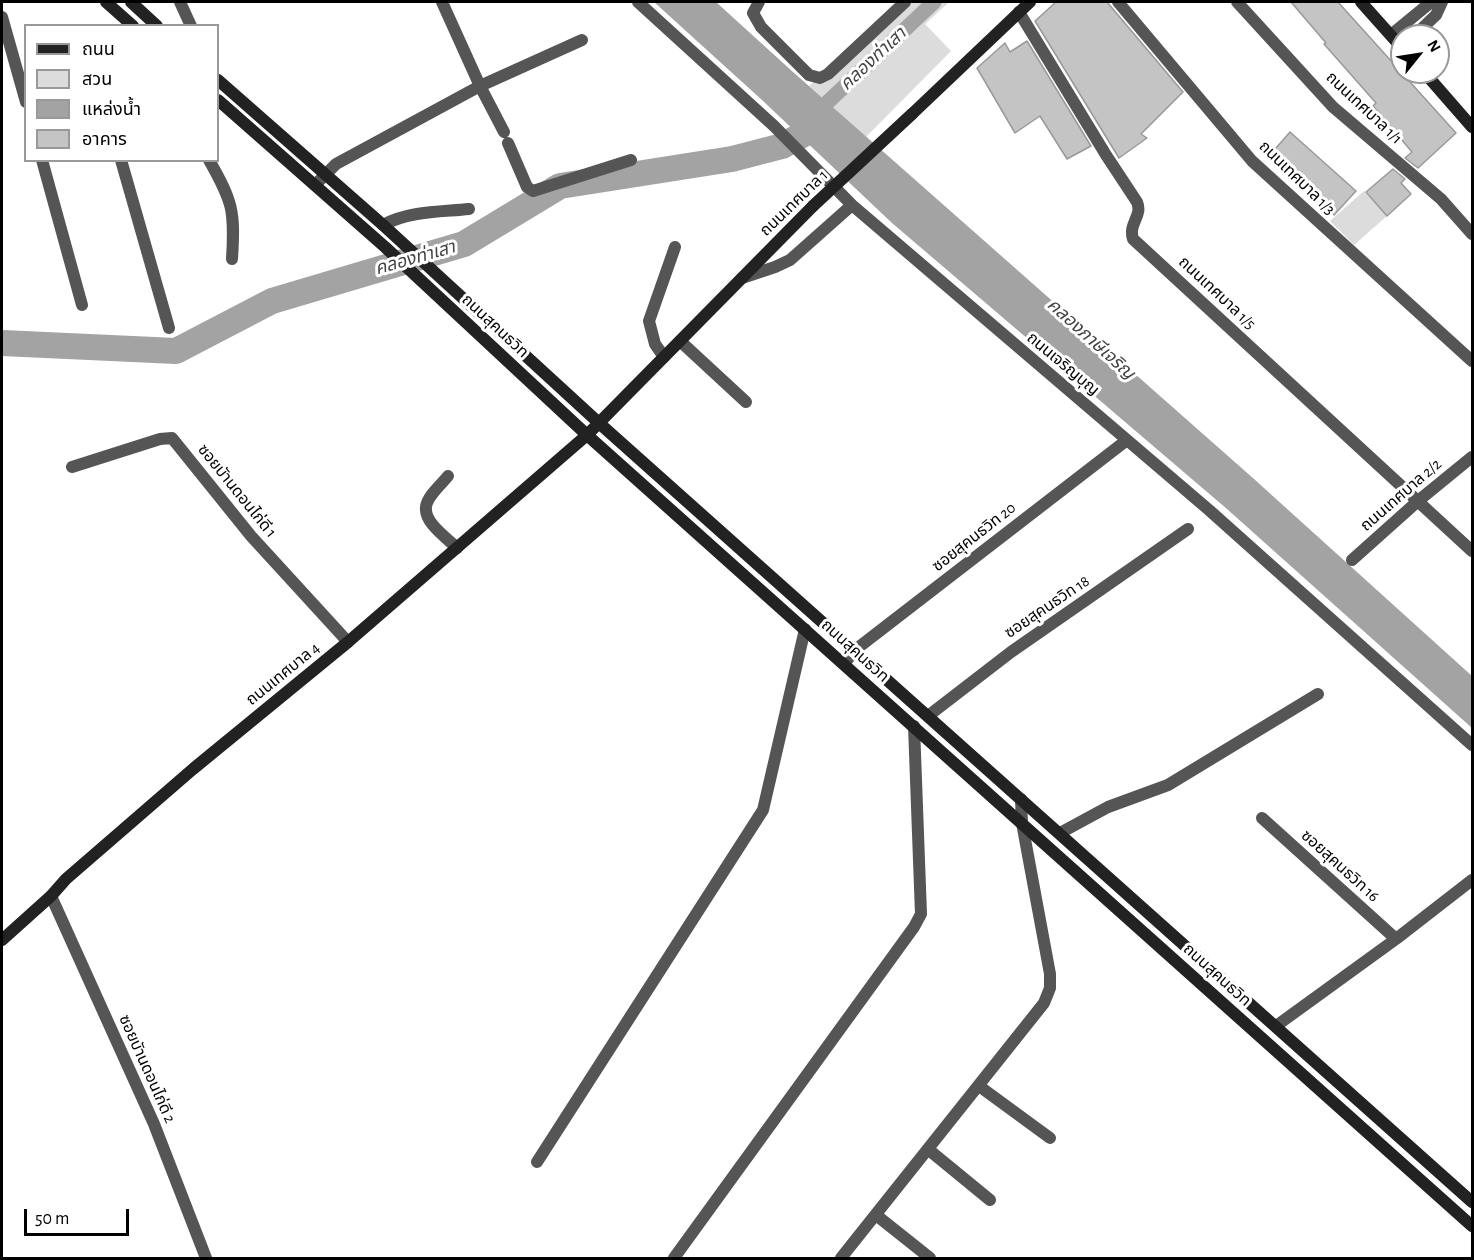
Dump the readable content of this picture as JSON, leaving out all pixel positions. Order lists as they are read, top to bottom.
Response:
{
  "streets": {
    "main road": ["ถนนเทศบาล 1", "ถนนสุคนธวิท", "ถนนเทศบาล 4"],
    "street": [
      "ถนนเทศบาล 1/1",
      "ถนนเทศบาล 1/3",
      "ถนนเทศบาล 1/5",
      "ถนนเจริญบุญ",
      "ซอยบัานดอนไก่ดี 1",
      "ถนนเทศบาล 2/2",
      "ซอยสุคนธวิท 20",
      "ซอยสุคนธวิท 18",
      "ซอยสุคนธวิท 16",
      "ซอยบัานดอนไก่ดี 2"
    ]
  },
  "crossings": [
    ["ถนนเทศบาล 1", "ถนนเทศบาล 1/5"],
    ["ถนนเทศบาล 1", "ถนนสุคนธวิท"],
    ["ถนนเทศบาล 1", "ถนนเทศบาล 4"],
    ["ถนนเทศบาล 1/5", "ถนนเทศบาล 2/2"],
    ["ถนนสุคนธวิท", "ซอยสุคนธวิท 20"],
    ["ถนนสุคนธวิท", "ซอยสุคนธวิท 18"],
    ["ถนนสุคนธวิท", "ถนนเทศบาล 4"],
    ["ถนนเจริญบุญ", "ซอยสุคนธวิท 20"],
    ["ซอยบัานดอนไก่ดี 1", "ถนนเทศบาล 4"],
    ["ถนนเทศบาล 4", "ซอยบัานดอนไก่ดี 2"]
  ],
  "water": ["คลองท่าเสา", "คลองภาษีเจริญ"],
  "legend": [
    "ถนน",
    "สวน",
    "แหล่งน้ำ",
    "อาคาร"
  ],
  "scale_bar": "50 m",
  "north": "top right"
}
